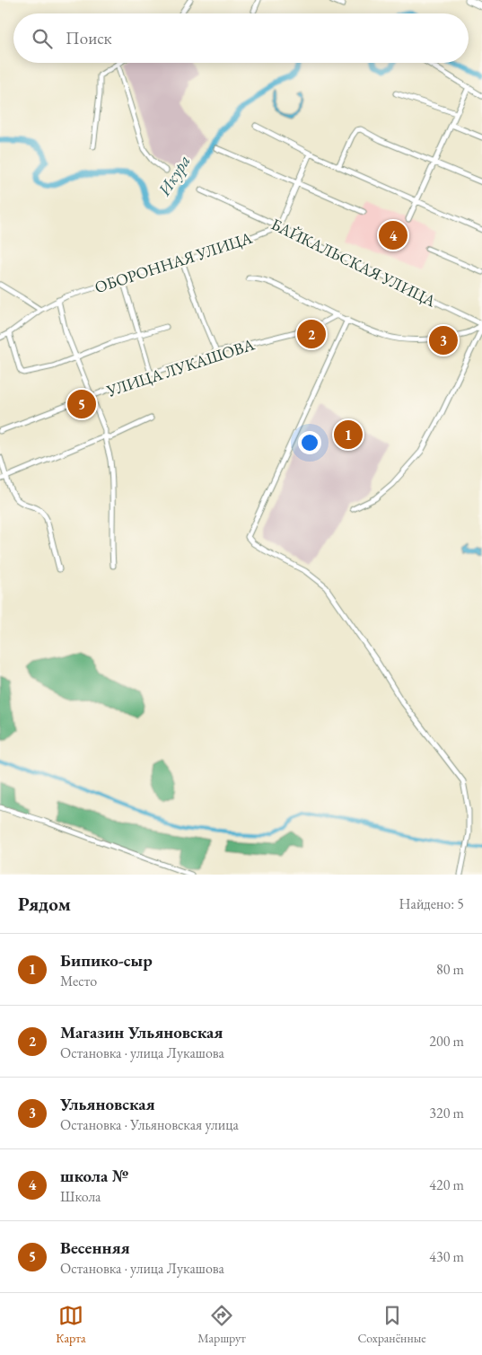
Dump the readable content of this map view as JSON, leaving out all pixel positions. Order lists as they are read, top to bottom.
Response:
{
  "streets": {
    "street": ["ОБОРОННАЯ УЛИЦА", "БАЙКАЛЬСКАЯ УЛИЦА", "УЛИЦА ЛУКАШОВА"]
  },
  "crossings": [
    ["ОБОРОННАЯ УЛИЦА", "БАЙКАЛЬСКАЯ УЛИЦА"]
  ],
  "water": ["Икура"],
  "page": {
    "search": "Поиск",
    "pins": [
      "4",
      "2",
      "3",
      "5",
      "1"
    ],
    "heading": ["Рядом", "Найдено: 5"],
    "list": [
      {
        "mark": "1",
        "name": "Бипико-сыр",
        "note": "Место",
        "value": "80 m"
      },
      {
        "mark": "2",
        "name": "Магазин Ульяновская",
        "note": "Остановка · улица Лукашова",
        "value": "200 m"
      },
      {
        "mark": "3",
        "name": "Ульяновская",
        "note": "Остановка · Ульяновская улица",
        "value": "320 m"
      },
      {
        "mark": "4",
        "name": "школа №",
        "note": "Школа",
        "value": "420 m"
      },
      {
        "mark": "5",
        "name": "Весенняя",
        "note": "Остановка · улица Лукашова",
        "value": "430 m"
      }
    ],
    "nav": ["Карта", "Маршрут", "Сохранённые"]
  }
}
